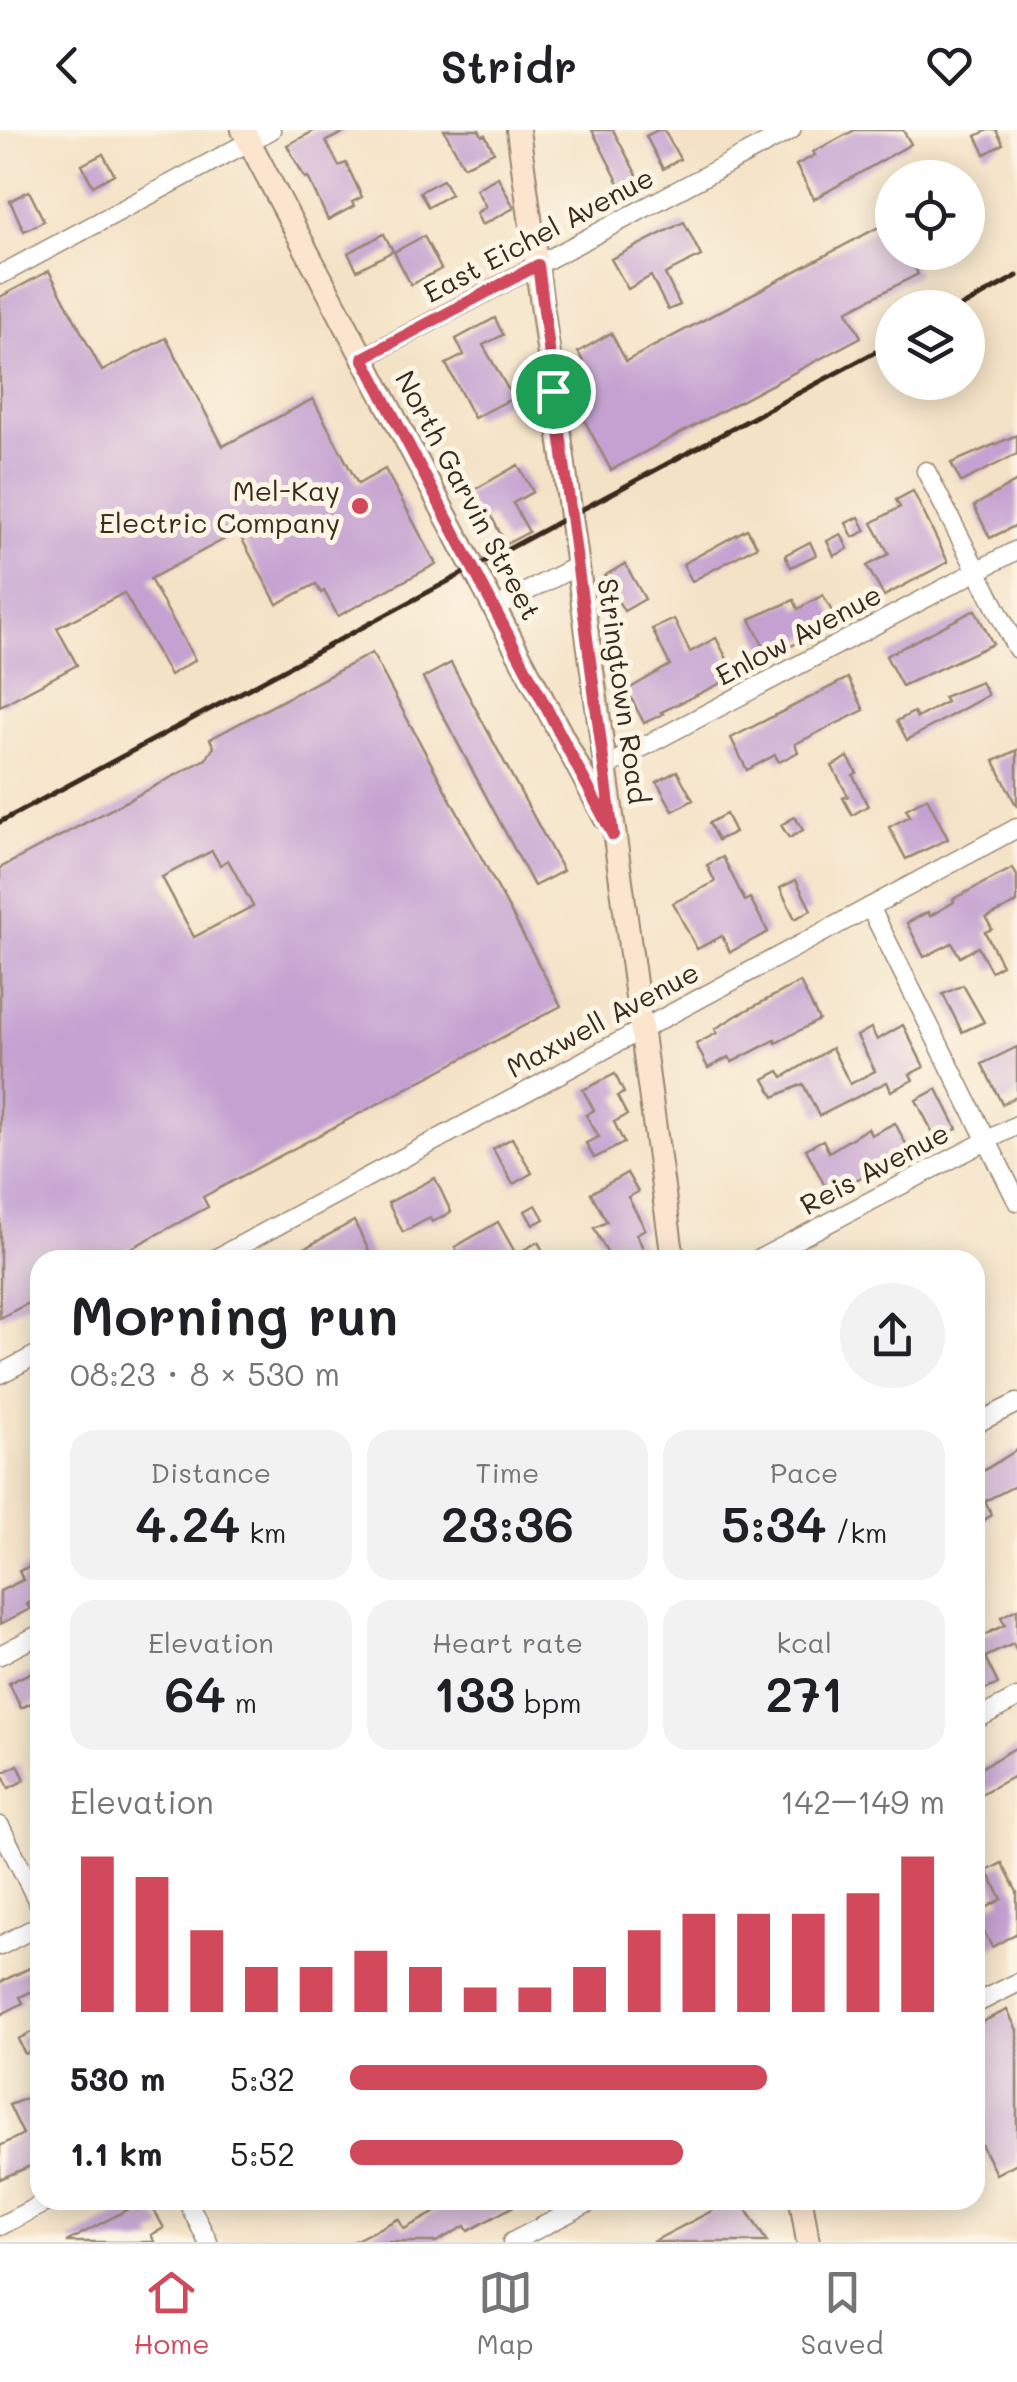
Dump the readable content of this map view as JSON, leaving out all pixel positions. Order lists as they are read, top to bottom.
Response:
{
  "streets": {
    "main road": ["North Garvin Street", "Stringtown Road"],
    "street": [
      "East Eichel Avenue",
      "Enlow Avenue",
      "Maxwell Avenue",
      "Reis Avenue"
    ]
  },
  "crossings": [
    ["East Eichel Avenue", "North Garvin Street"],
    ["East Eichel Avenue", "Stringtown Road"],
    ["North Garvin Street", "Stringtown Road"],
    ["Enlow Avenue", "Stringtown Road"],
    ["Stringtown Road", "Maxwell Avenue"]
  ],
  "places": ["Mel-Kay Electric Company"],
  "page": {
    "header": "Stridr",
    "heading": ["Morning run", "08:23 · 8 × 530 m"],
    "stats": [
      ["Distance", "4.24 km"],
      ["Time", "23:36"],
      ["Pace", "5:34 /km"],
      ["Elevation", "64 m"],
      ["Heart rate", "133 bpm"],
      ["kcal", "271"]
    ],
    "chart": ["Elevation", "142–149 m"],
    "list": [
      {
        "name": "530 m",
        "note": "5:32"
      },
      {
        "name": "1.1 km",
        "note": "5:52"
      }
    ],
    "tabs": ["Home", "Map", "Saved"]
  }
}
